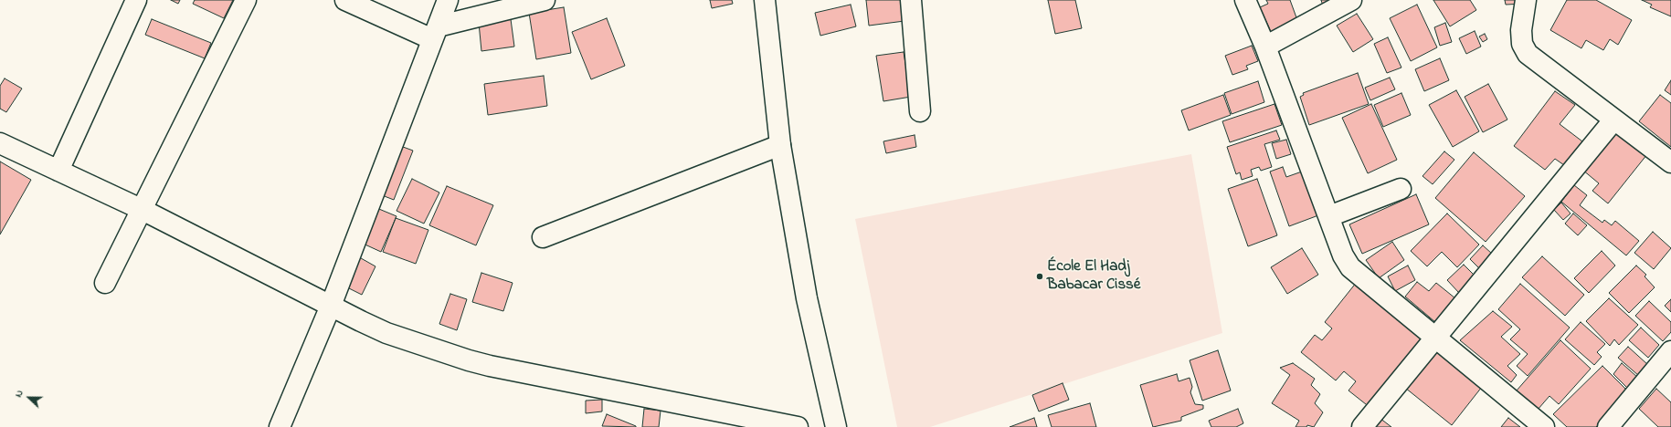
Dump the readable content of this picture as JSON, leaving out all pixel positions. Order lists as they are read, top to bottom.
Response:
{
  "places": ["École El Hadj Babacar Cissé"],
  "north": "left"
}
